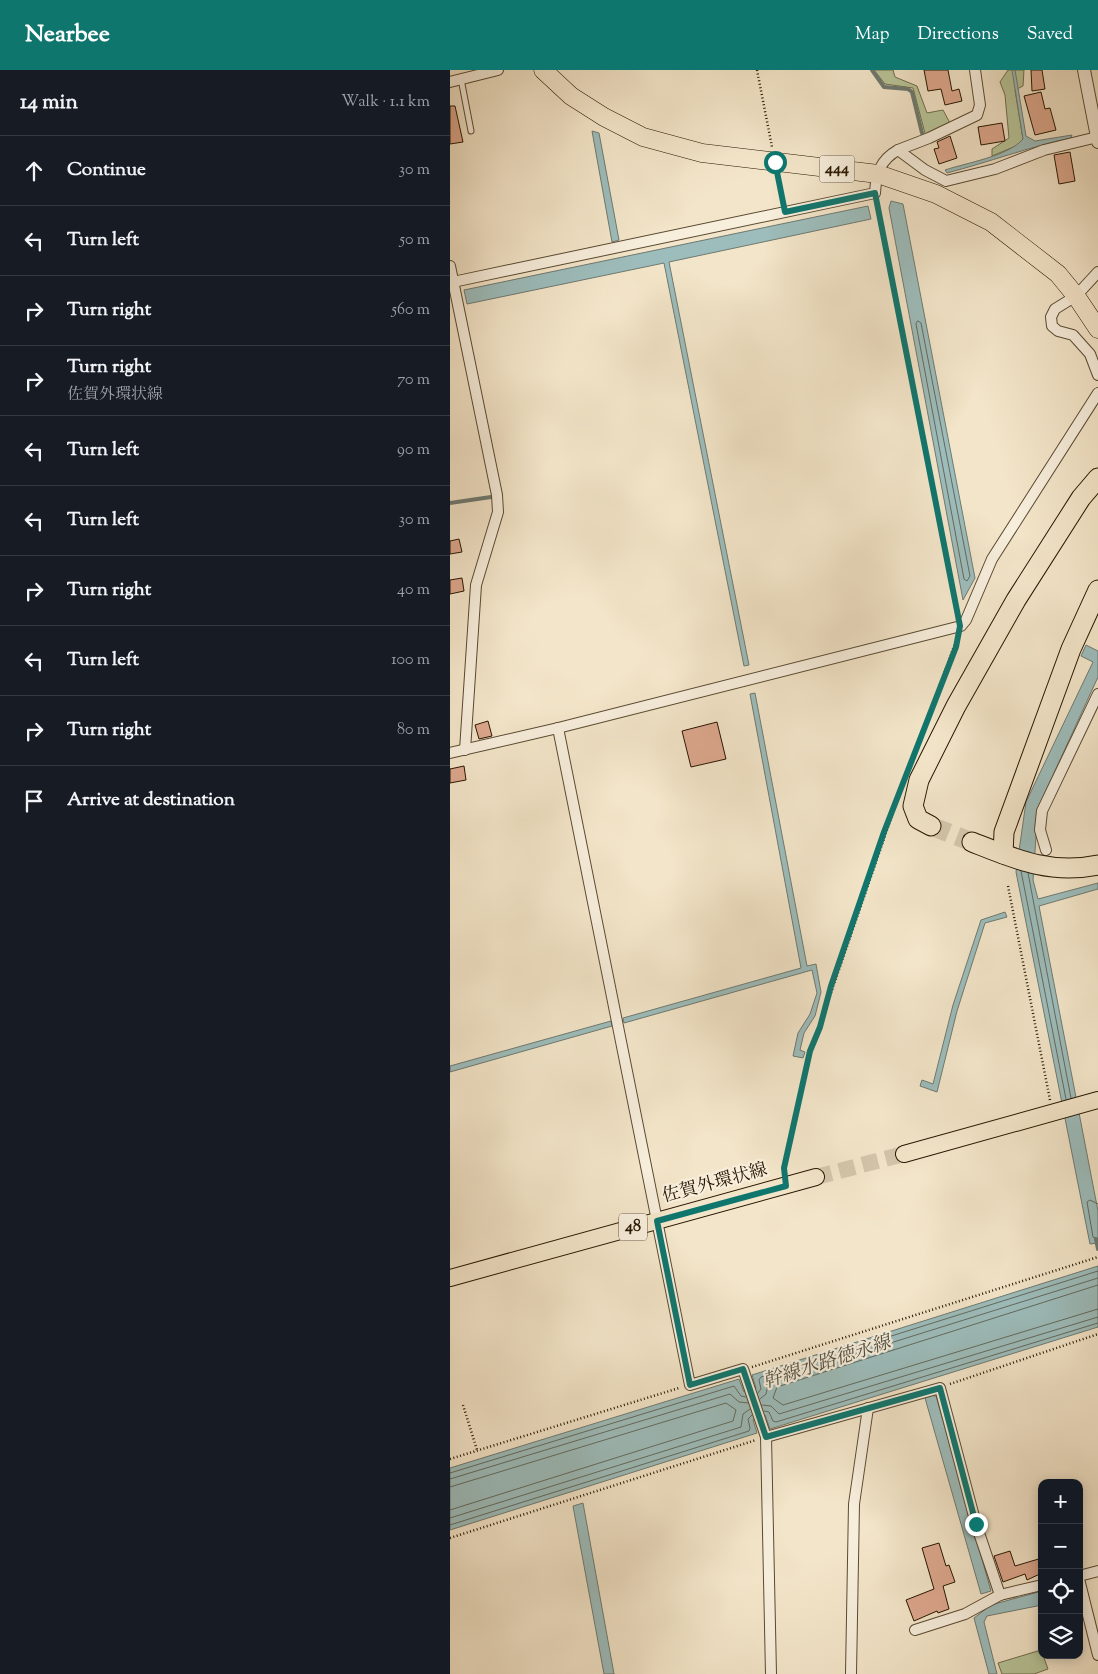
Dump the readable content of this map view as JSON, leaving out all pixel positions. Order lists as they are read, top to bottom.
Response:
{
  "streets": {
    "highway": ["444"],
    "main road": ["佐賀外環状線", "48"]
  },
  "water": ["幹線水路徳永線"],
  "page": {
    "header": "Nearbee",
    "nav": ["Map", "Directions", "Saved"],
    "heading": ["14 min", "Walk · 1.1 km"],
    "list": [
      ["Continue", "30 m"],
      ["Turn left", "50 m"],
      ["Turn right", "560 m"],
      ["Turn right", "佐賀外環状線", "70 m"],
      ["Turn left", "90 m"],
      ["Turn left", "30 m"],
      ["Turn right", "40 m"],
      ["Turn left", "100 m"],
      ["Turn right", "80 m"],
      "Arrive at destination"
    ],
    "map_buttons": ["+", "−"]
  }
}
